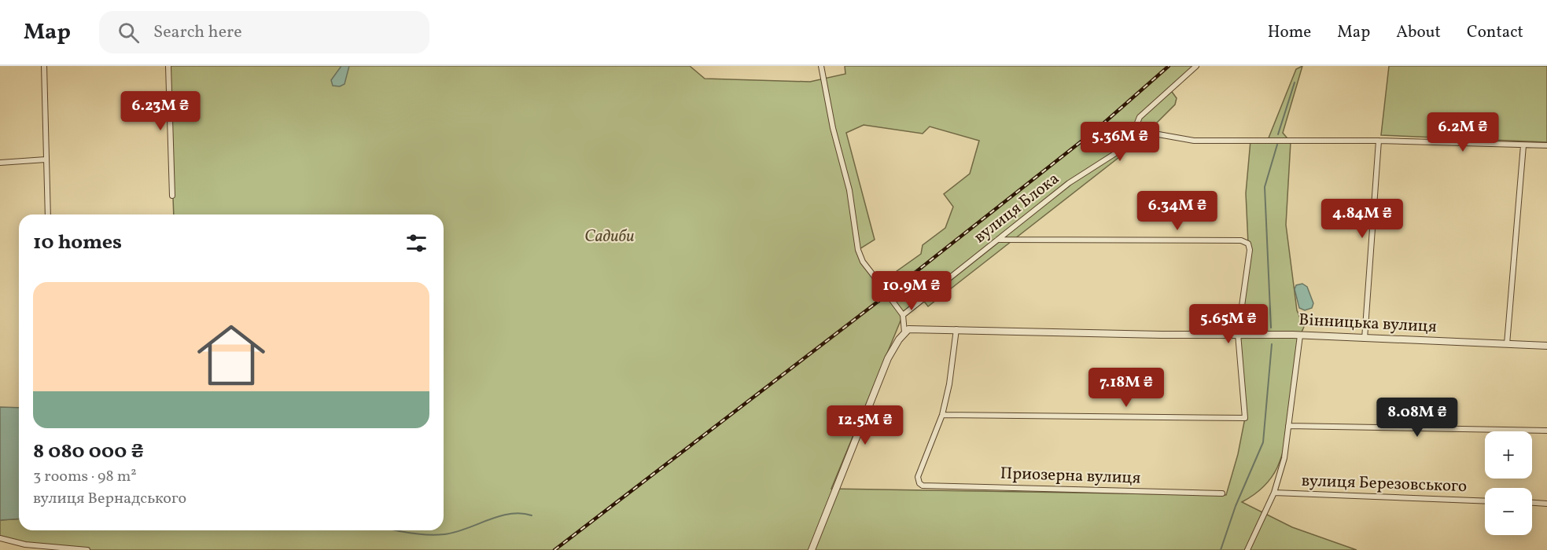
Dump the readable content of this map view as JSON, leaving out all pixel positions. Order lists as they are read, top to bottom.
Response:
{
  "streets": {
    "street": [
      "вулиця Блока",
      "Вінницька вулиця",
      "Приозерна вулиця",
      "вулиця Березовського"
    ]
  },
  "parks": ["Садиби"],
  "page": {
    "header": "Map",
    "search": "Search here",
    "nav": [
      "Home",
      "Map",
      "About",
      "Contact"
    ],
    "price": [
      "6.23M ₴",
      "6.2M ₴",
      "5.36M ₴",
      "6.34M ₴",
      "4.84M ₴",
      "10.9M ₴",
      "5.65M ₴",
      "7.18M ₴",
      "8.08M ₴",
      "12.5M ₴"
    ],
    "heading": "10 homes",
    "list": [
      {
        "name": "8 080 000 ₴",
        "note": "3 rooms · 98 m² · вулиця Вернадського"
      }
    ],
    "map_buttons": ["+", "−"]
  }
}
